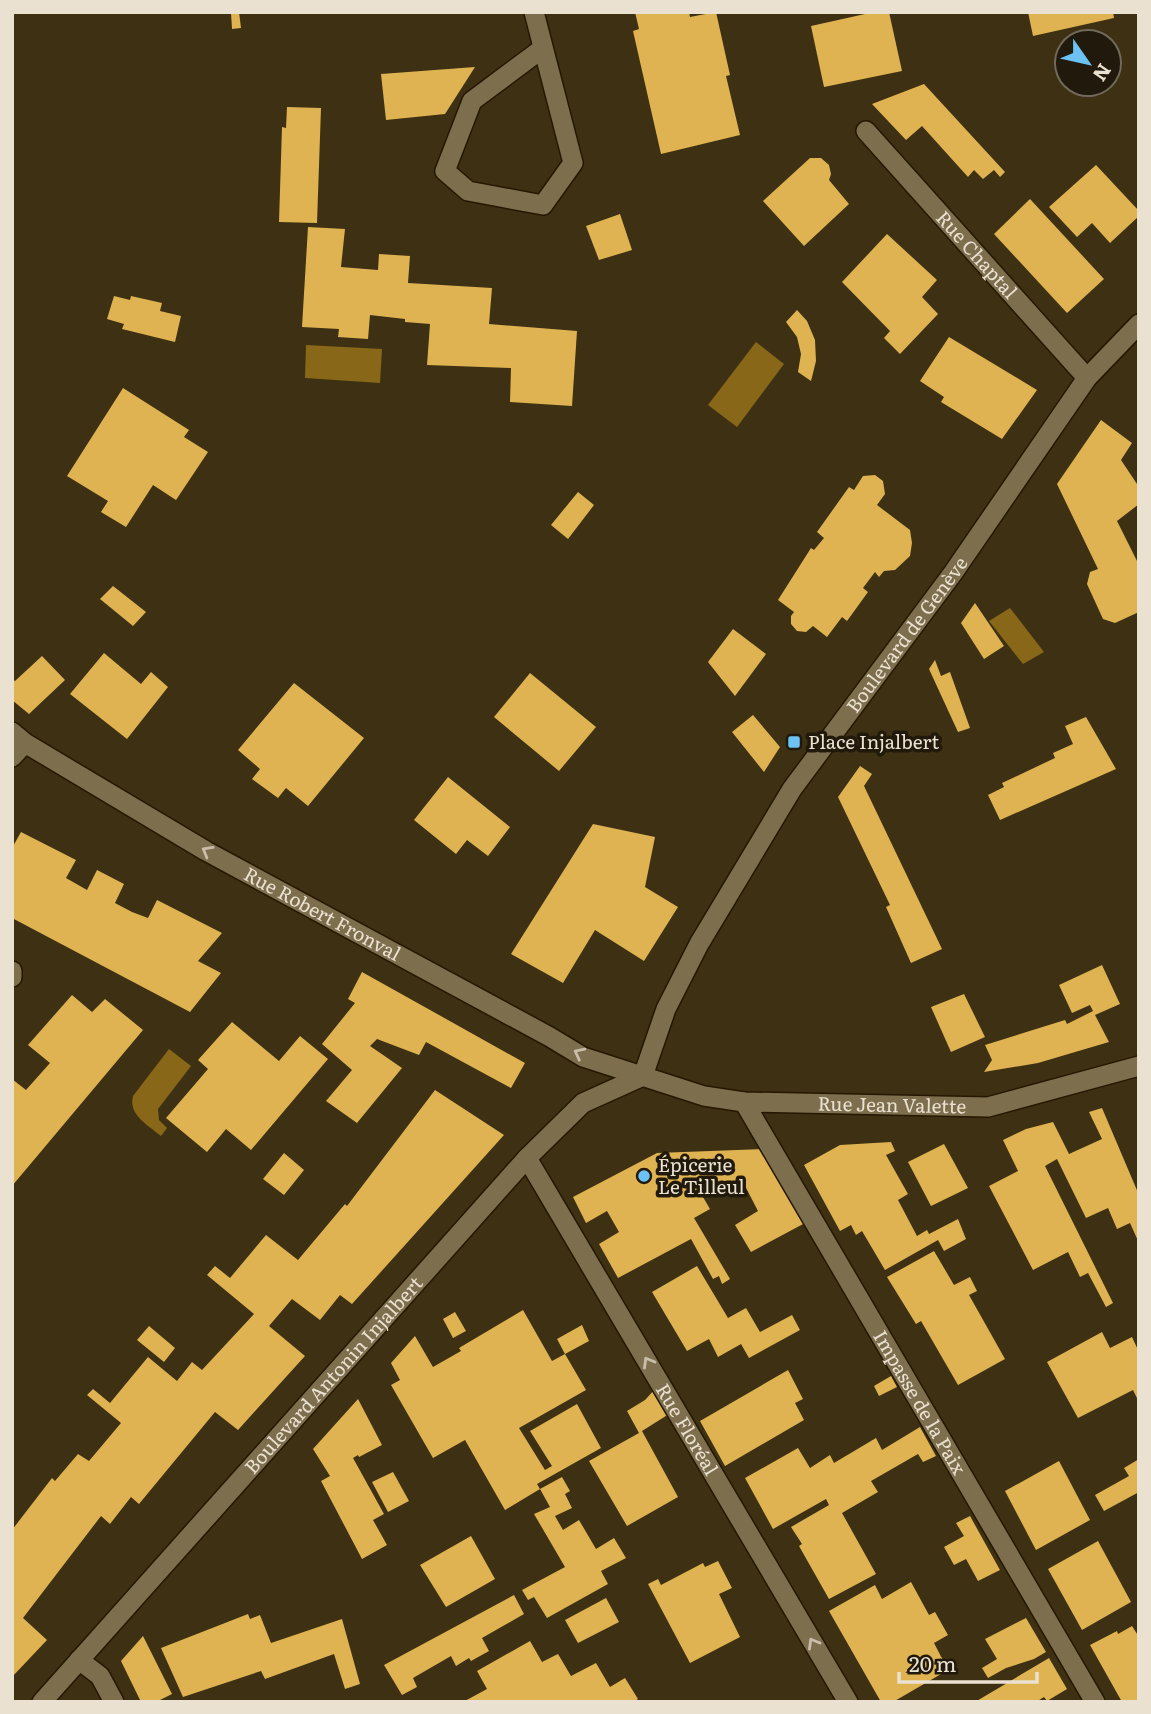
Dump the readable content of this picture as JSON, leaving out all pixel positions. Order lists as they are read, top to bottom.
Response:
{
  "streets": {
    "street": [
      "Rue Chaptal",
      "Boulevard de Genève",
      "Rue Robert Fronval",
      "Rue Jean Valette",
      "Boulevard Antonin Injalbert",
      "Impasse de la Paix",
      "Rue Floréal"
    ]
  },
  "crossings": [
    ["Rue Chaptal", "Boulevard de Genève"],
    ["Boulevard de Genève", "Rue Robert Fronval"],
    ["Boulevard de Genève", "Rue Jean Valette"],
    ["Boulevard de Genève", "Boulevard Antonin Injalbert"],
    ["Rue Robert Fronval", "Rue Jean Valette"],
    ["Rue Robert Fronval", "Boulevard Antonin Injalbert"],
    ["Rue Jean Valette", "Boulevard Antonin Injalbert"],
    ["Rue Jean Valette", "Impasse de la Paix"],
    ["Boulevard Antonin Injalbert", "Rue Floréal"]
  ],
  "one_way": ["Rue Robert Fronval", "Rue Floréal"],
  "places": {
    "transit": ["Place Injalbert"],
    "other": ["Épicerie Le Tilleul"]
  },
  "scale_bar": "20 m",
  "north": "bottom right"
}
